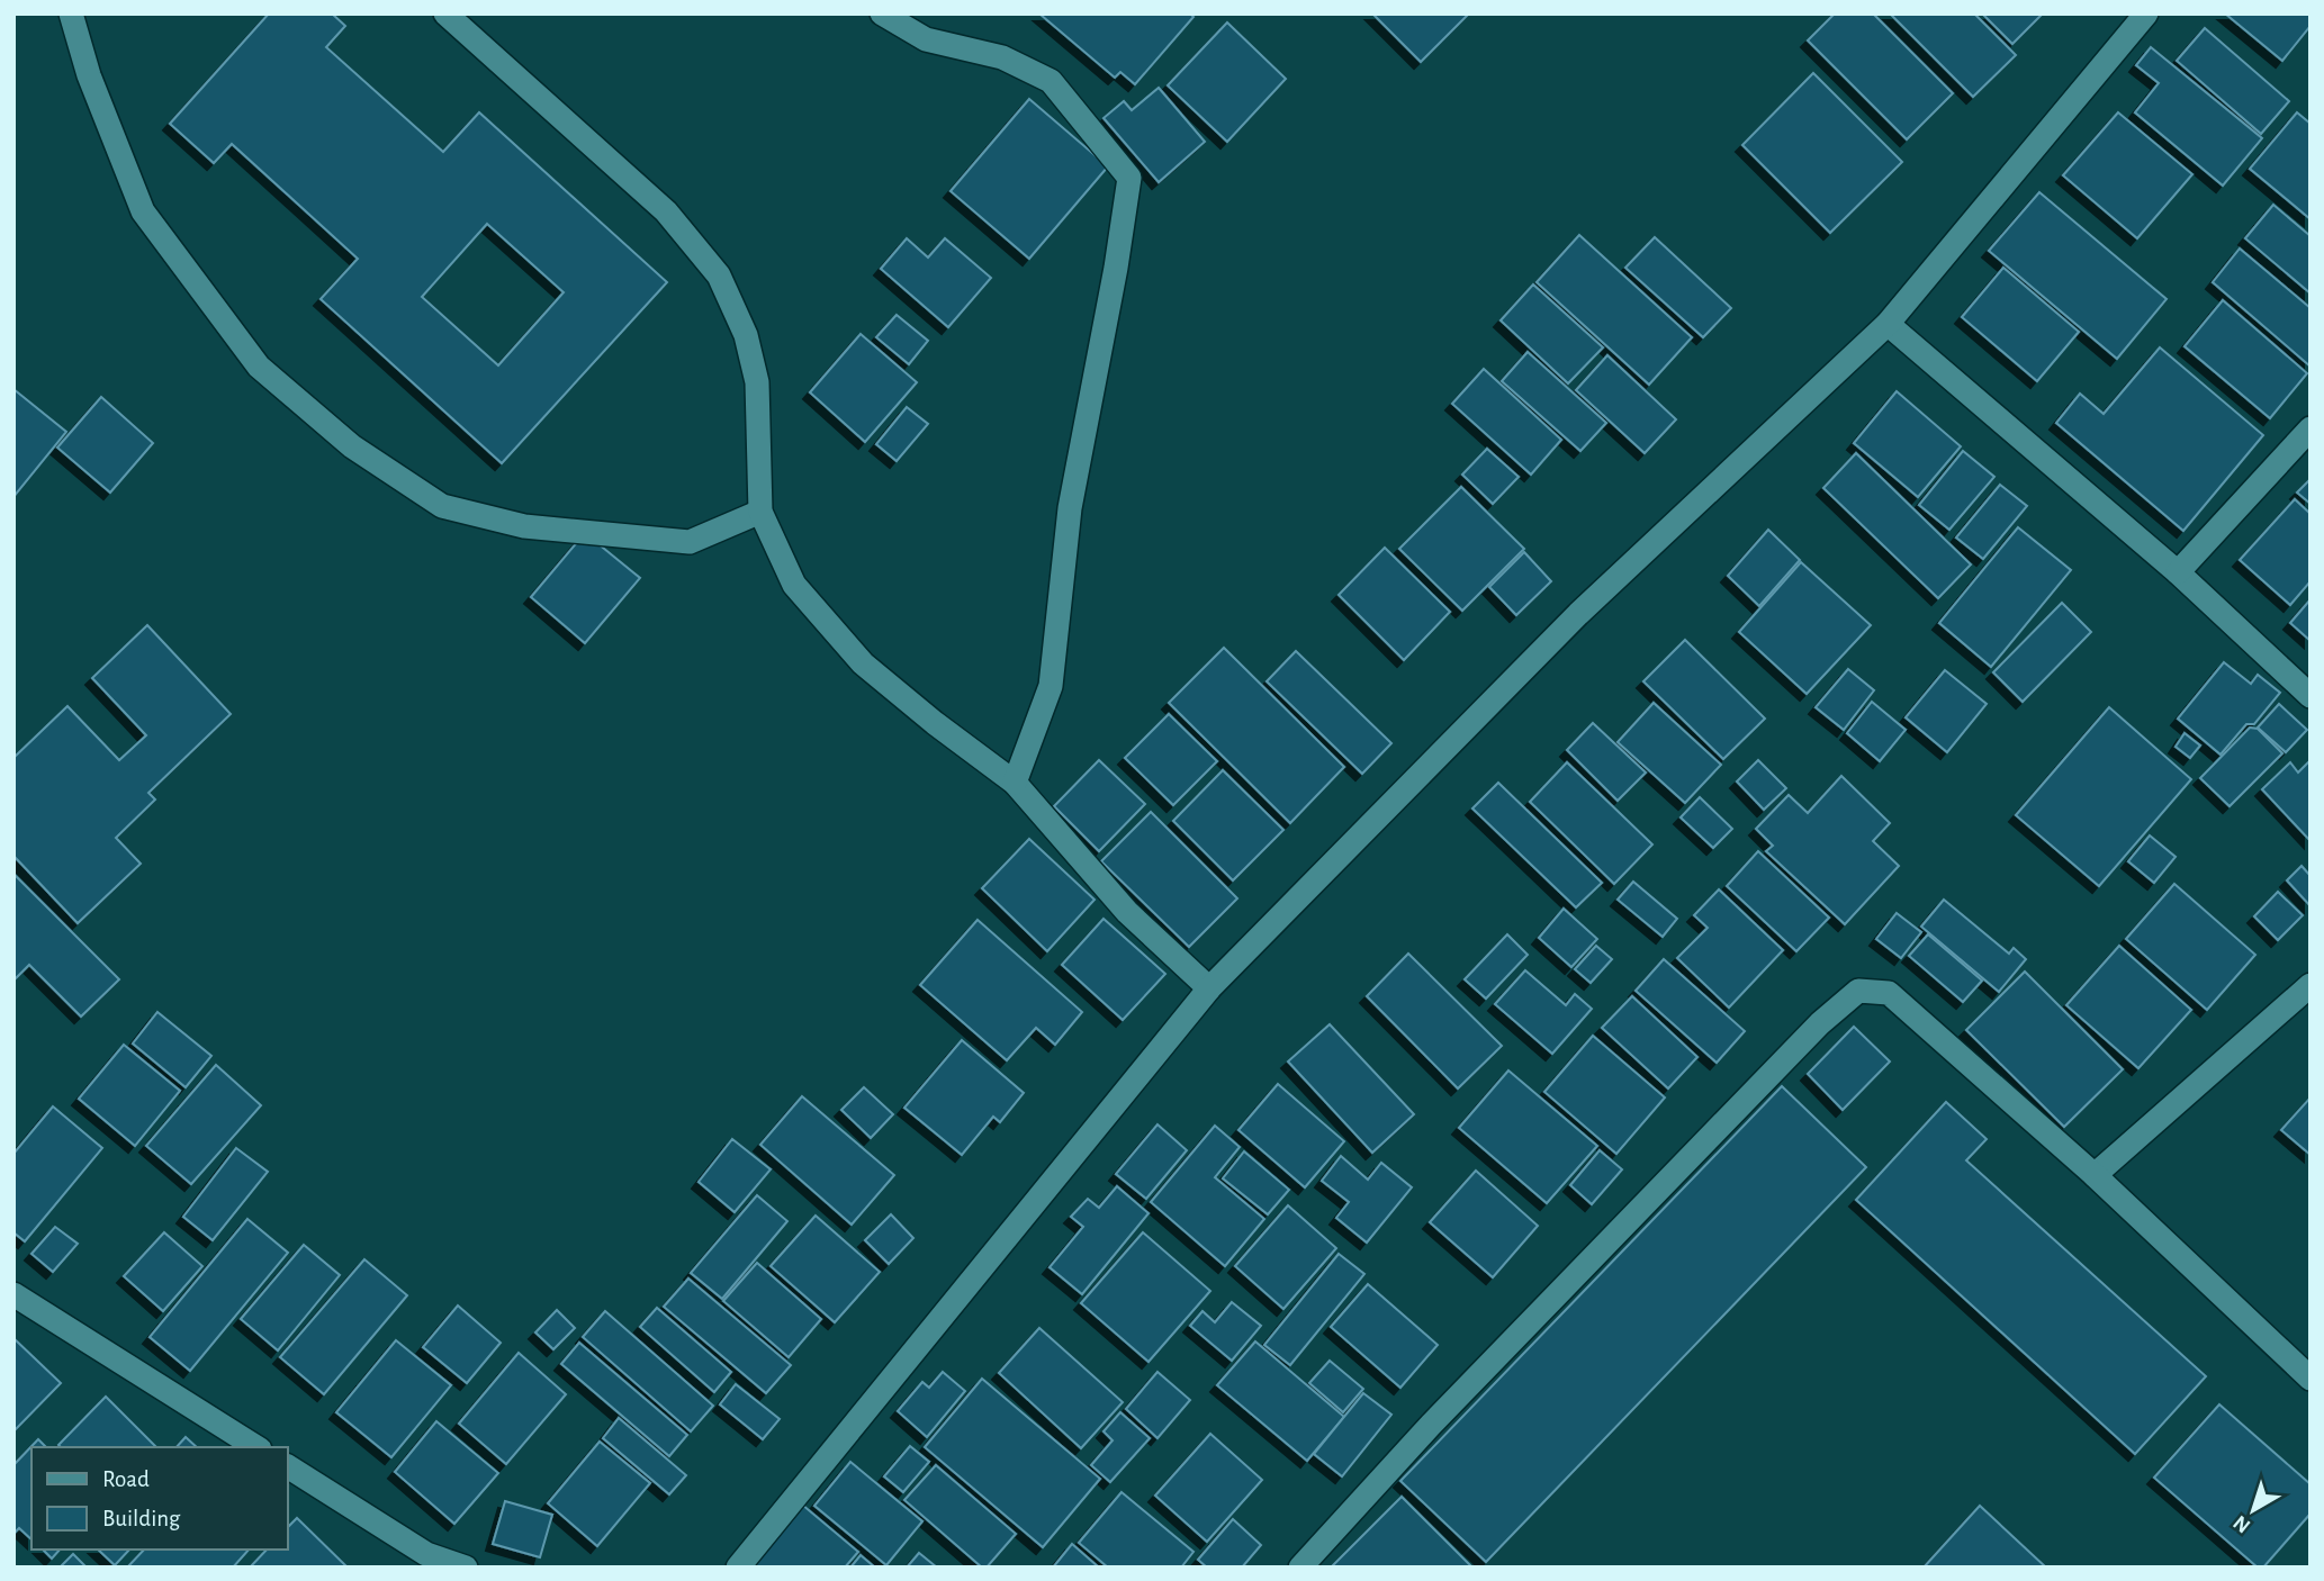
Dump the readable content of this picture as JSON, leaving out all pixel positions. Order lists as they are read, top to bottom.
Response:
{
  "legend": ["Road", "Building"],
  "north": "bottom left"
}
